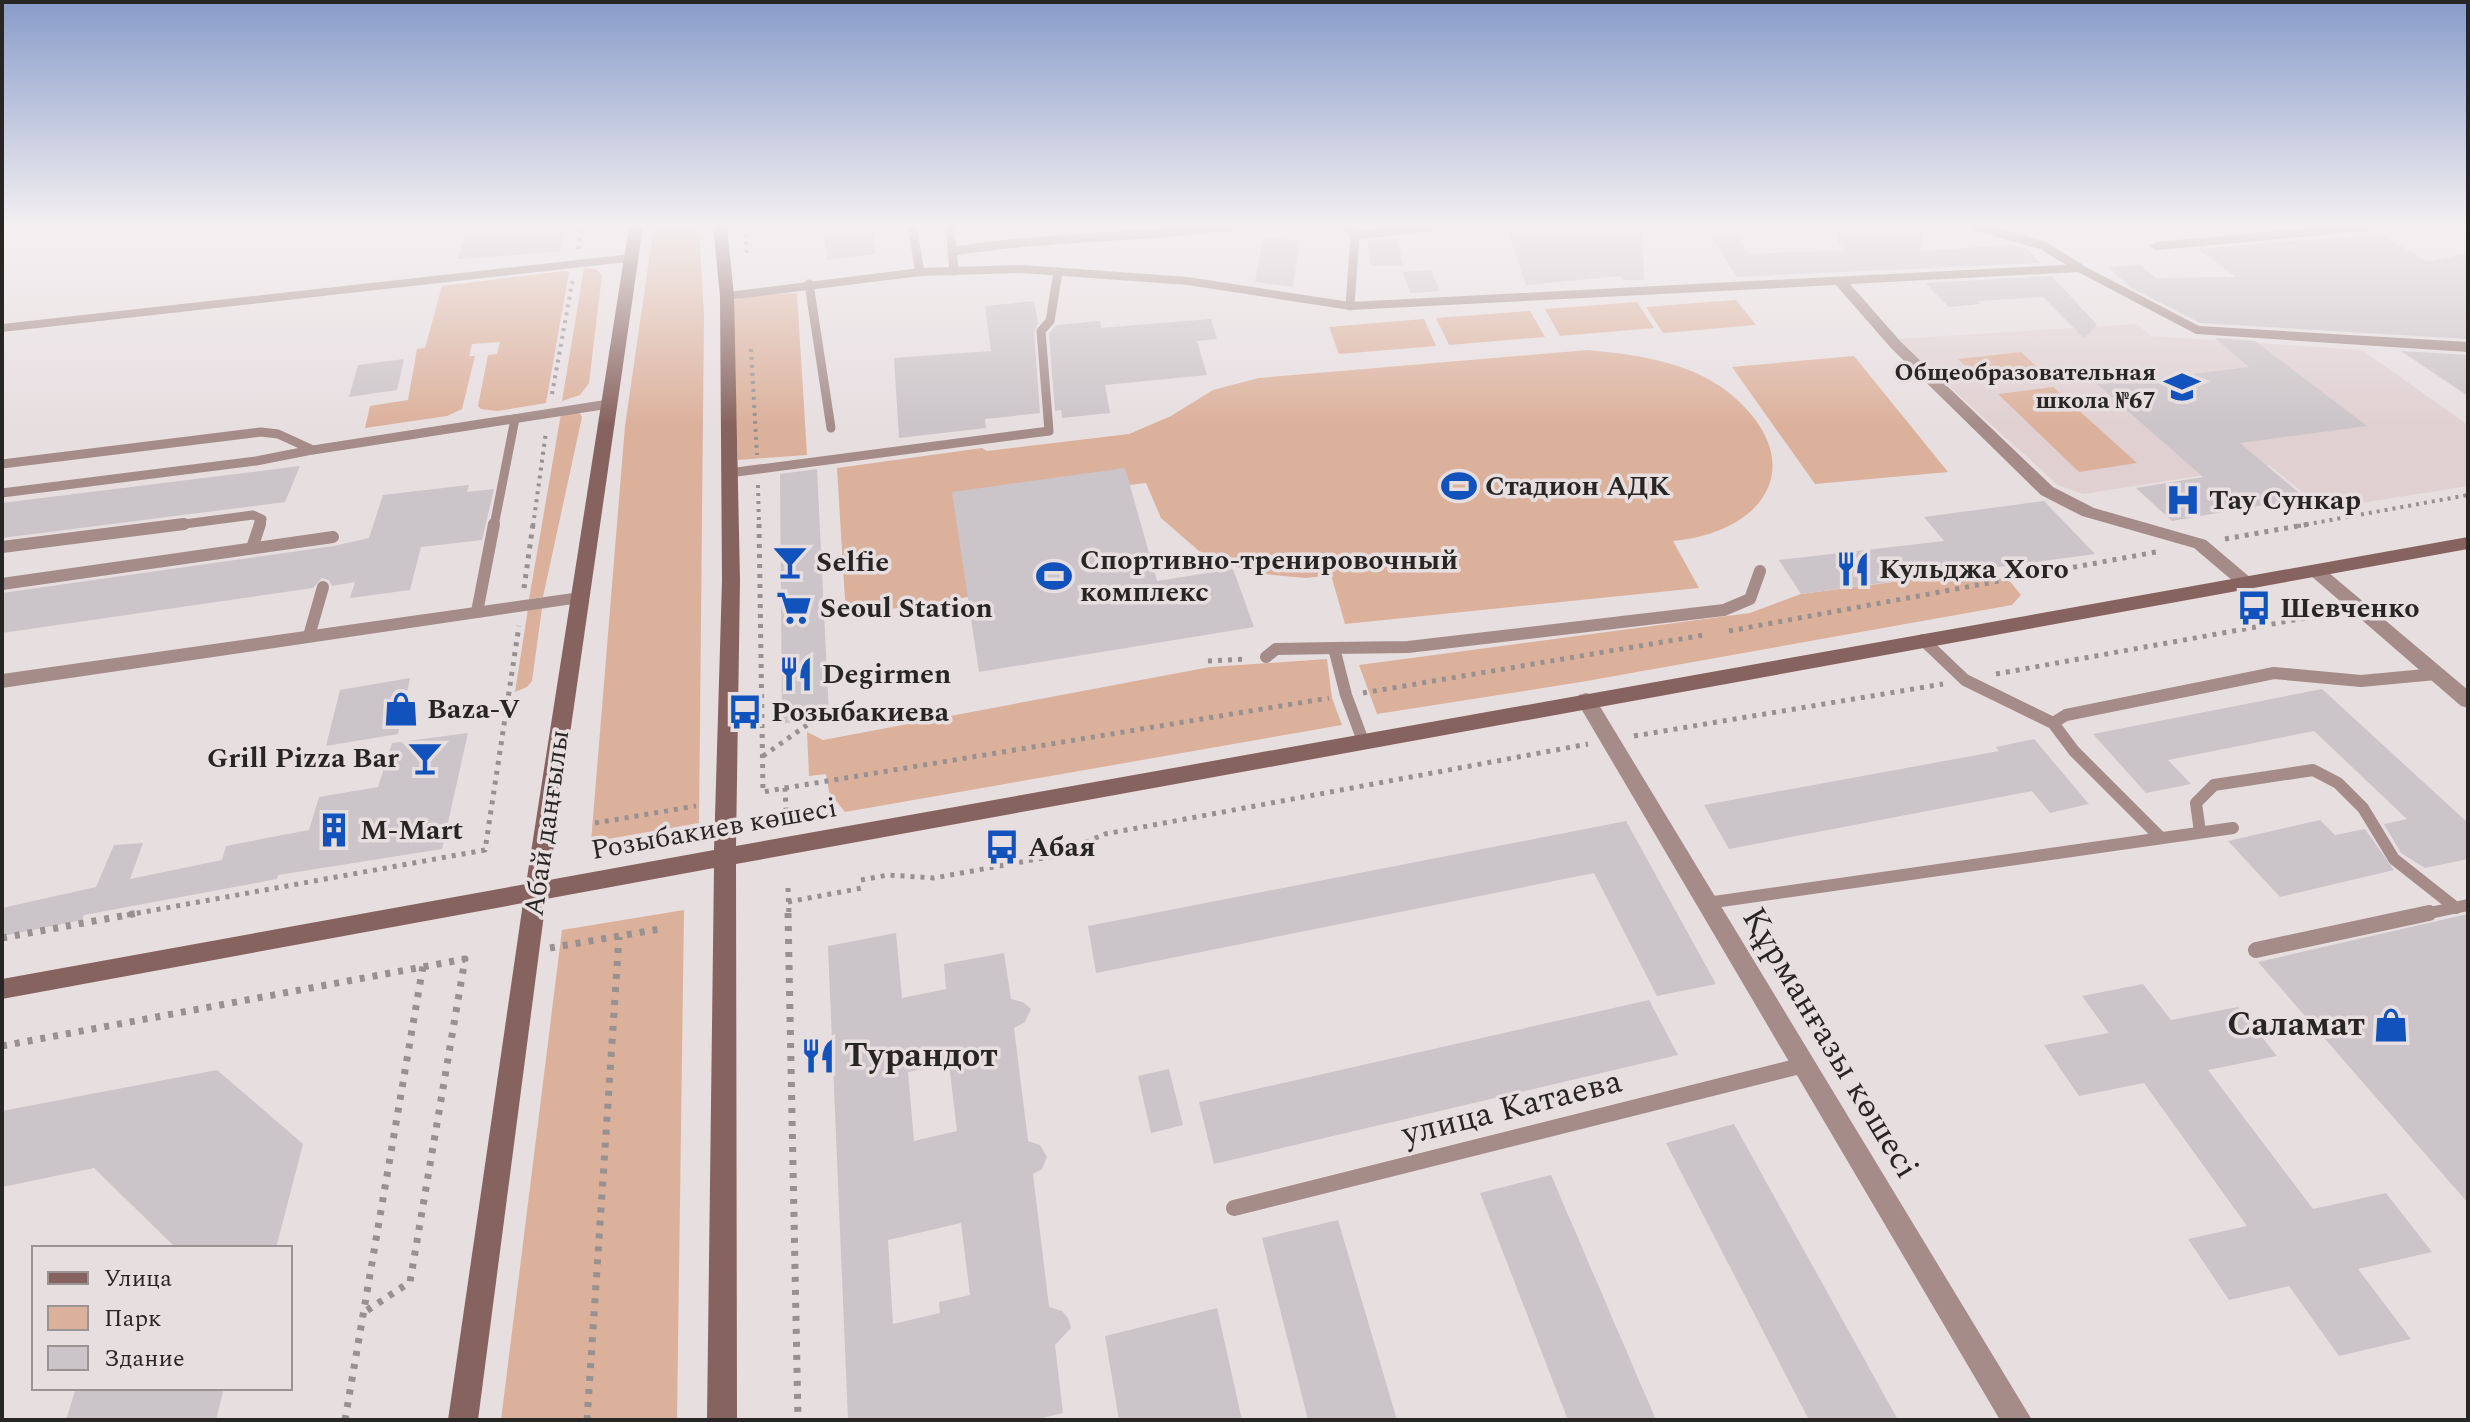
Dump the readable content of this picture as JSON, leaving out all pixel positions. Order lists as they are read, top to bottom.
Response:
{
  "streets": {
    "main road": ["Абай даңғылы", "Розыбакиев көшесі"],
    "street": ["Құрманғазы көшесі"],
    "lane": ["улица Катаева"]
  },
  "crossings": [
    ["Абай даңғылы", "Розыбакиев көшесі"],
    ["Розыбакиев көшесі", "Құрманғазы көшесі"],
    ["Құрманғазы көшесі", "улица Катаева"]
  ],
  "places": {
    "school or university": ["Общеобразовательная школа №67"],
    "sports": ["Стадион АДК", "Спортивно-тренировочный комплекс"],
    "hospital": ["Тау Сункар"],
    "bar": ["Selfie", "Grill Pizza Bar"],
    "restaurant": ["Кульджа Хого", "Degirmen", "Турандот"],
    "supermarket": ["Seoul Station"],
    "bus stop": ["Шевченко", "Розыбакиева", "Абая"],
    "shop": ["Baza-V", "Саламат"],
    "building": ["M-Mart"]
  },
  "legend": ["Улица", "Парк", "Здание"]
}
